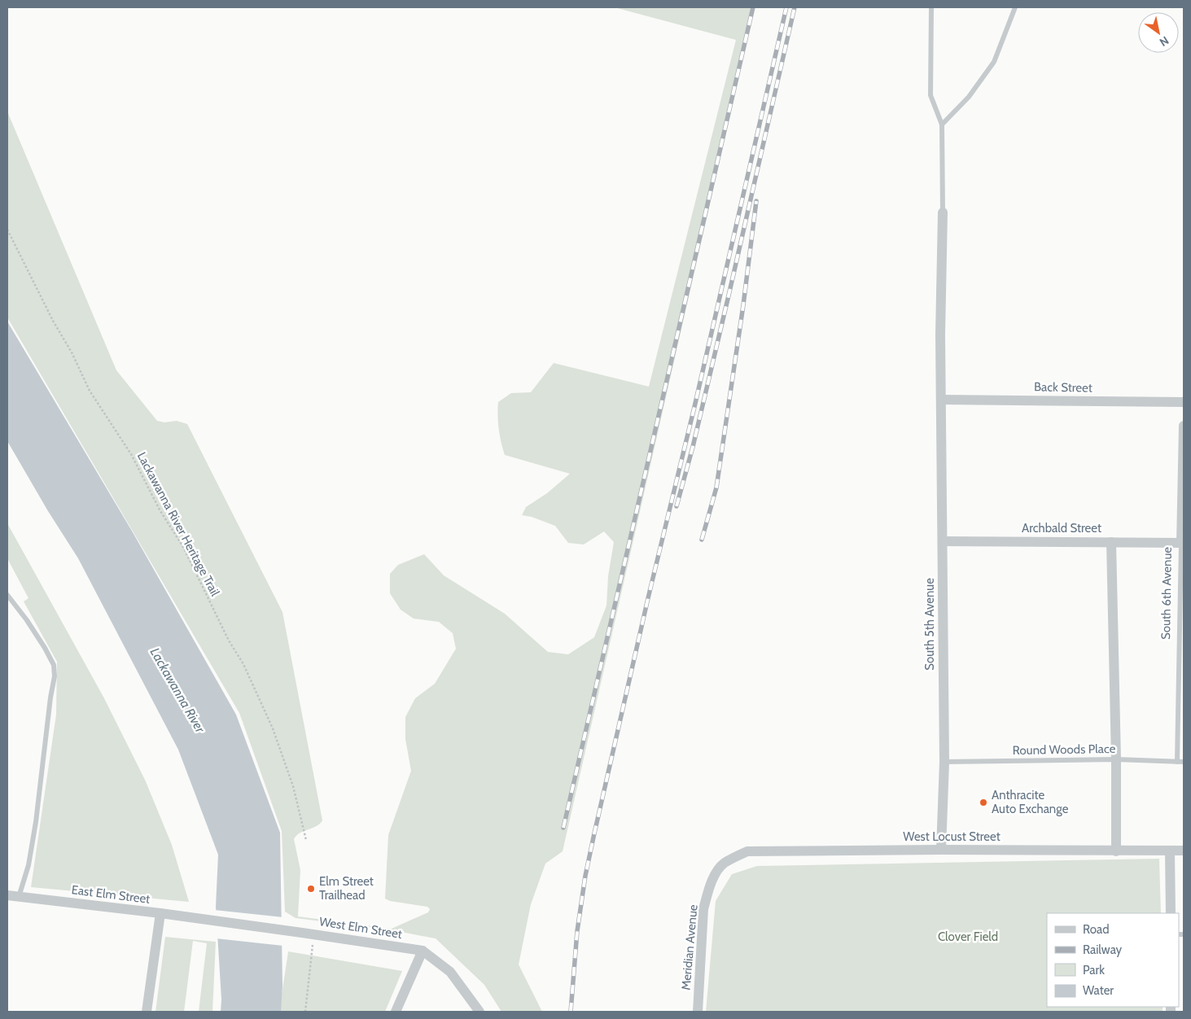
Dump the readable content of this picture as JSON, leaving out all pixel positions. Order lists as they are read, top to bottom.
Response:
{
  "streets": {
    "street": [
      "Back Street",
      "Archbald Street",
      "South 6th Avenue",
      "South 5th Avenue",
      "West Locust Street",
      "East Elm Street",
      "West Elm Street",
      "Meridian Avenue"
    ],
    "lane": ["Round Woods Place"],
    "path": ["Lackawanna River Heritage Trail"]
  },
  "crossings": [
    ["Back Street", "South 5th Avenue"],
    ["Archbald Street", "South 6th Avenue"],
    ["Archbald Street", "South 5th Avenue"],
    ["South 6th Avenue", "Round Woods Place"],
    ["South 5th Avenue", "Round Woods Place"],
    ["South 5th Avenue", "West Locust Street"],
    ["West Locust Street", "Meridian Avenue"],
    ["East Elm Street", "West Elm Street"]
  ],
  "water": ["Lackawanna River"],
  "parks": ["Clover Field"],
  "places": ["Anthracite Auto Exchange", "Elm Street Trailhead"],
  "legend": [
    "Road",
    "Railway",
    "Park",
    "Water"
  ],
  "north": "bottom right"
}
